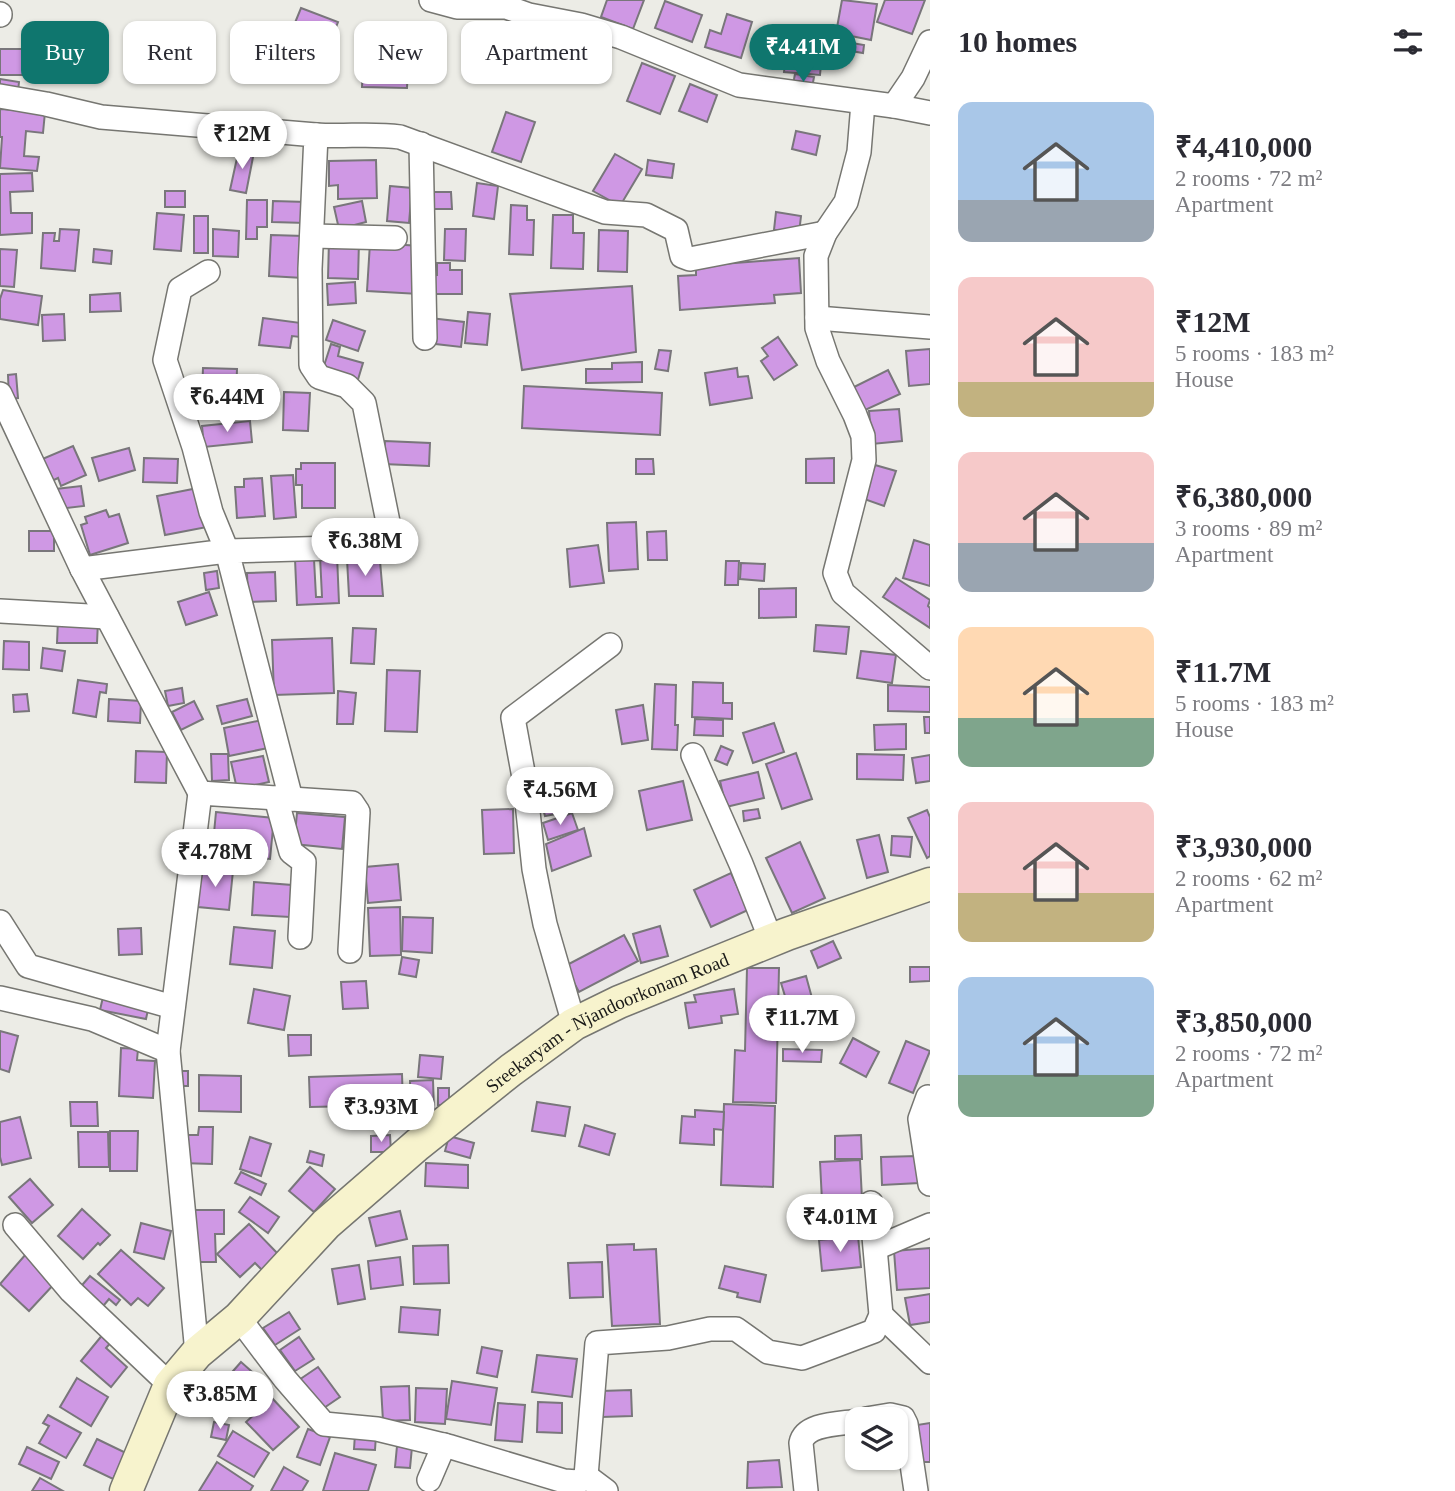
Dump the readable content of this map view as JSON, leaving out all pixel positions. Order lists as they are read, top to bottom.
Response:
{
  "streets": {
    "main road": ["Sreekaryam - Njandoorkonam Road"]
  },
  "page": {
    "heading": "10 homes",
    "chip": [
      "Buy",
      "Rent",
      "Filters",
      "New",
      "Apartment"
    ],
    "price": [
      "₹4.41M",
      "₹12M",
      "₹6.44M",
      "₹6.38M",
      "₹4.56M",
      "₹4.78M",
      "₹11.7M",
      "₹3.93M",
      "₹4.01M",
      "₹3.85M"
    ],
    "list": [
      {
        "name": "₹4,410,000",
        "note": "2 rooms · 72 m² · Apartment"
      },
      {
        "name": "₹12M",
        "note": "5 rooms · 183 m² · House"
      },
      {
        "name": "₹6,380,000",
        "note": "3 rooms · 89 m² · Apartment"
      },
      {
        "name": "₹11.7M",
        "note": "5 rooms · 183 m² · House"
      },
      {
        "name": "₹3,930,000",
        "note": "2 rooms · 62 m² · Apartment"
      },
      {
        "name": "₹3,850,000",
        "note": "2 rooms · 72 m² · Apartment"
      }
    ]
  }
}
